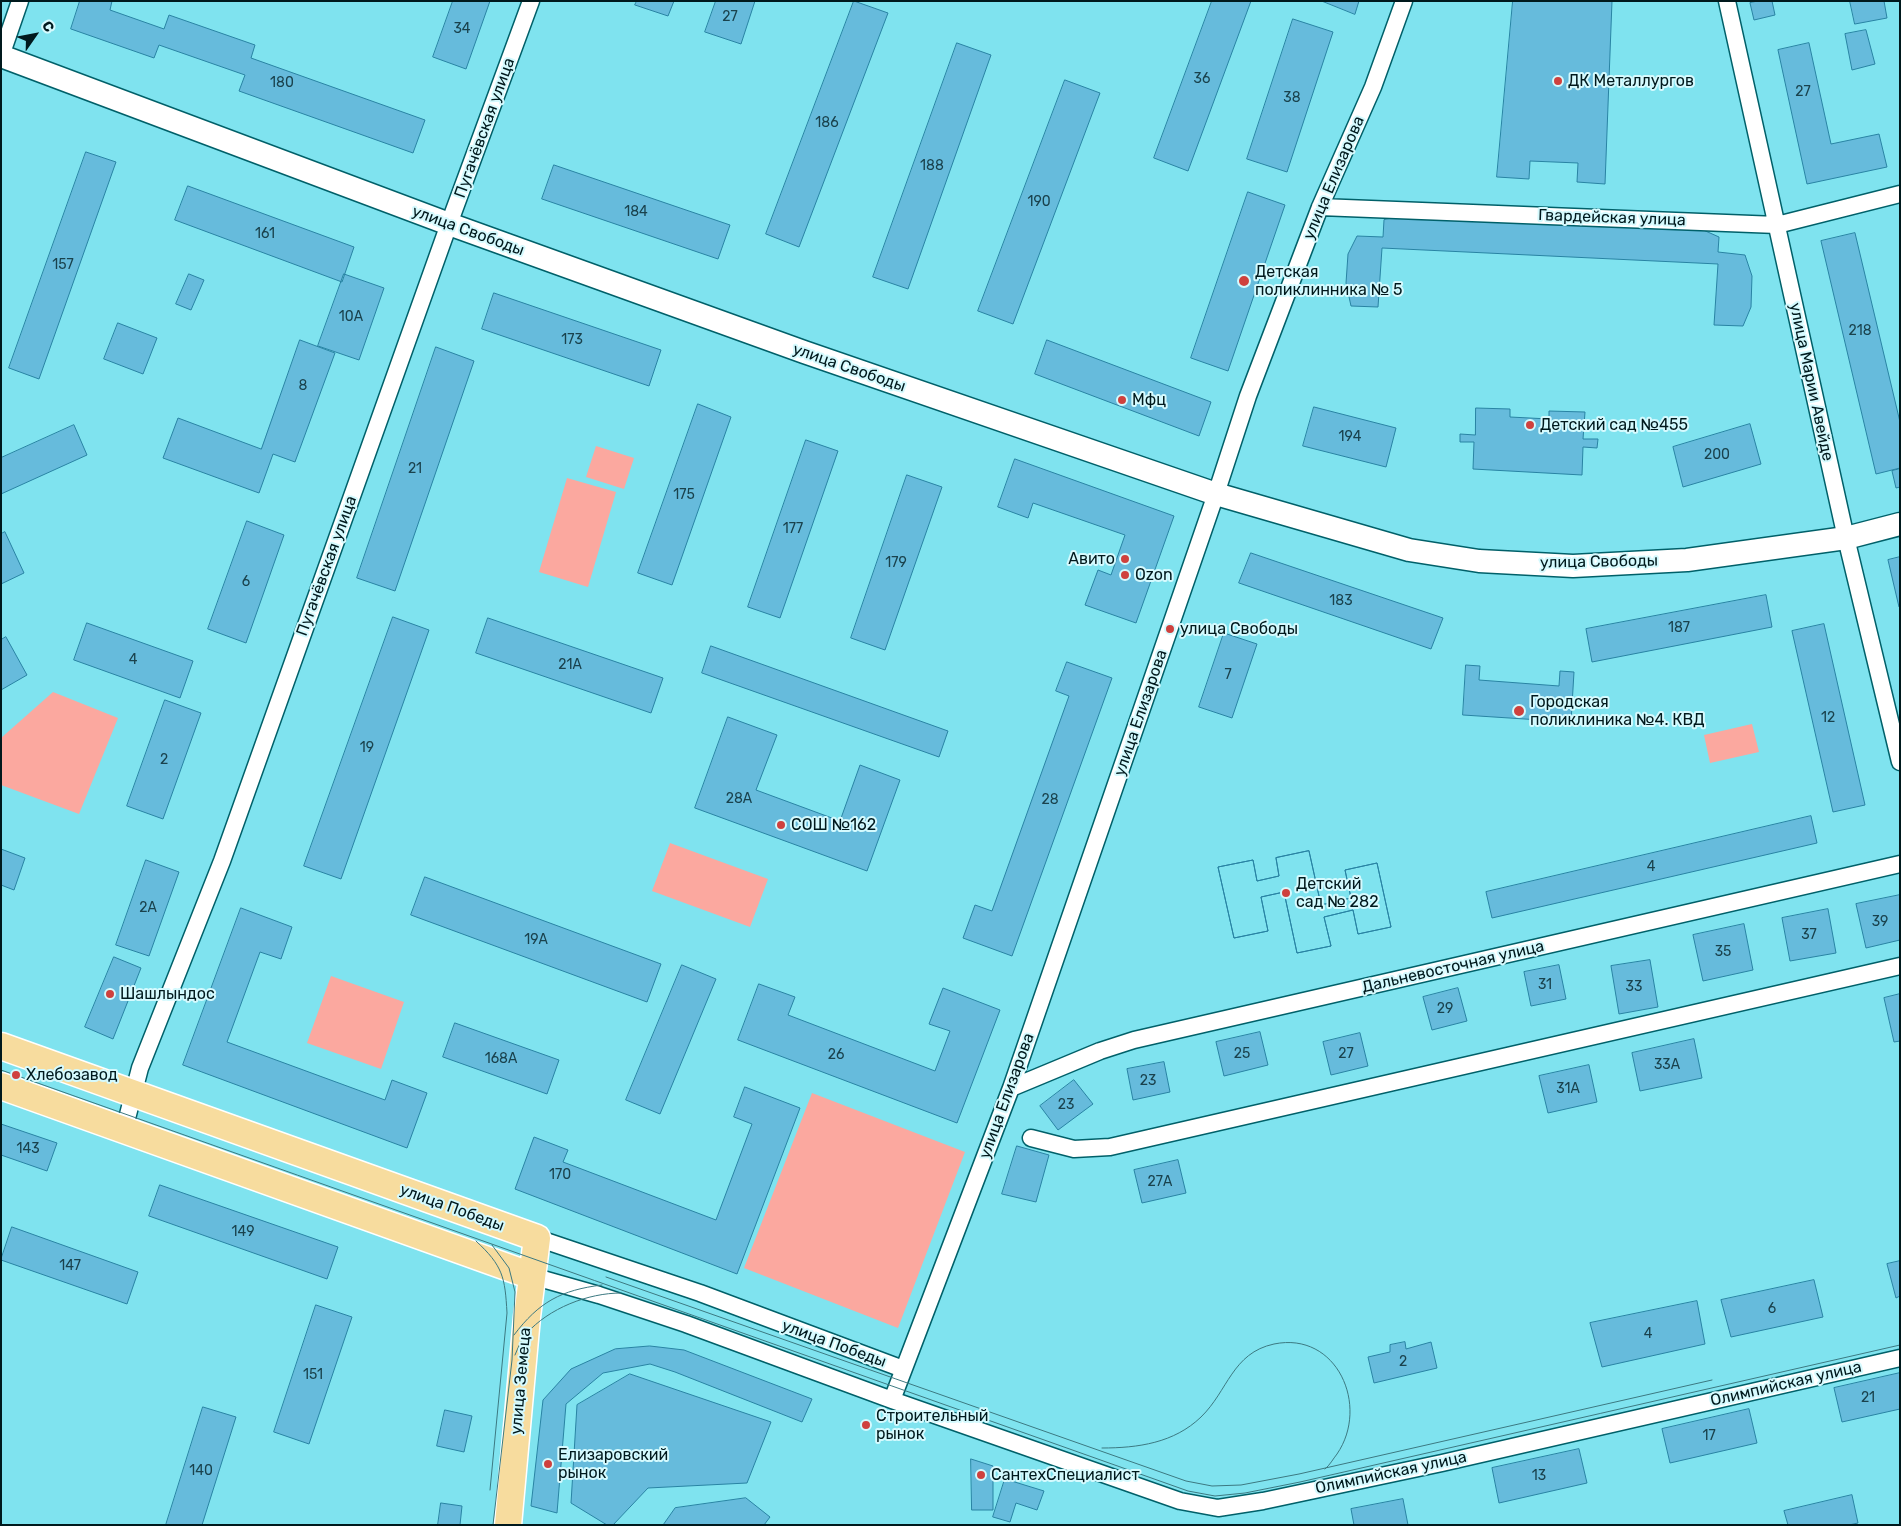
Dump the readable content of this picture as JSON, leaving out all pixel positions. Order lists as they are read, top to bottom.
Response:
{
  "streets": {
    "main road": ["улица Победы", "улица Земеца"],
    "street": [
      "Пугачёвская улица",
      "улица Елизарова",
      "Гвардейская улица",
      "улица Свободы",
      "улица Марии Авейде",
      "Дальневосточная улица",
      "Олимпийская улица"
    ]
  },
  "crossings": [
    ["Пугачёвская улица", "улица Свободы"],
    ["Пугачёвская улица", "улица Победы"],
    ["улица Елизарова", "Гвардейская улица"],
    ["улица Елизарова", "улица Свободы"],
    ["улица Елизарова", "Дальневосточная улица"],
    ["улица Елизарова", "улица Победы"],
    ["улица Елизарова", "Олимпийская улица"],
    ["Гвардейская улица", "улица Марии Авейде"],
    ["улица Свободы", "улица Марии Авейде"],
    ["улица Победы", "улица Земеца"],
    ["улица Победы", "Олимпийская улица"]
  ],
  "places": [
    "ДК Металлургов",
    "Детская поликлинника № 5",
    "Мфц",
    "Детский сад №455",
    "Авито",
    "Ozon",
    "улица Свободы",
    "Городская поликлиника №4. КВД",
    "СОШ №162",
    "Детский сад № 282",
    "Шашлындос",
    "Хлебозавод",
    "Строительный рынок",
    "Елизаровский рынок",
    "СантехСпециалист"
  ],
  "house_numbers": [
    "27",
    "34",
    "36",
    "180",
    "27",
    "38",
    "186",
    "188",
    "190",
    "184",
    "161",
    "157",
    "10А",
    "218",
    "173",
    "8",
    "194",
    "200",
    "21",
    "175",
    "177",
    "179",
    "6",
    "183",
    "187",
    "4",
    "21А",
    "7",
    "12",
    "19",
    "2",
    "28А",
    "28",
    "4",
    "2А",
    "39",
    "37",
    "19А",
    "35",
    "31",
    "33",
    "29",
    "25",
    "27",
    "26",
    "168А",
    "33А",
    "23",
    "31А",
    "23",
    "143",
    "170",
    "27А",
    "149",
    "147",
    "6",
    "4",
    "2",
    "151",
    "21",
    "17",
    "140",
    "13"
  ],
  "north": "top right"
}
